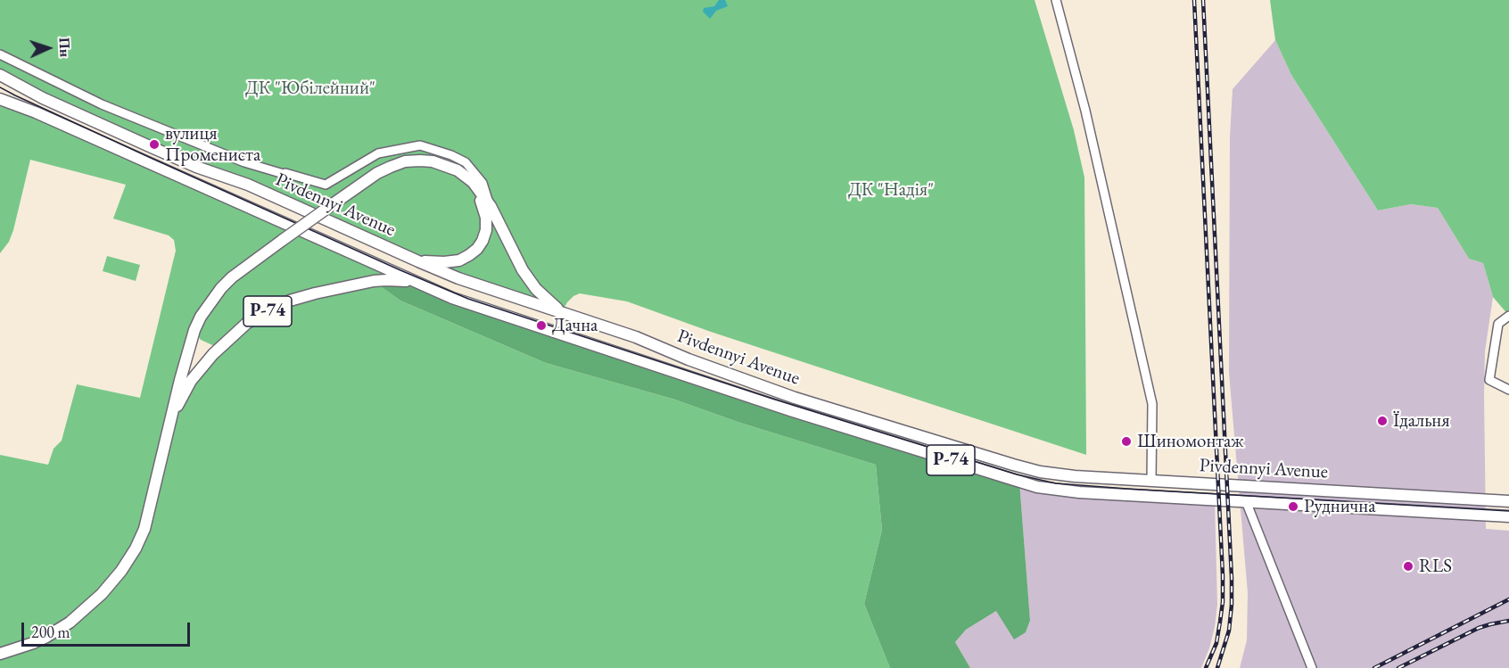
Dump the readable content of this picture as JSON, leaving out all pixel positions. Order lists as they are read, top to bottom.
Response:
{
  "streets": {
    "main road": ["Pivdennyi Avenue", "Р-74"]
  },
  "crossings": [
    ["Pivdennyi Avenue", "Р-74"]
  ],
  "parks": ["ДК \"Юбілейний\"", "ДК \"Надія\""],
  "places": [
    "вулиця Промениста",
    "Дачна",
    "Їдальня",
    "Шиномонтаж",
    "Руднична",
    "RLS"
  ],
  "scale_bar": "200 m",
  "north": "right"
}
